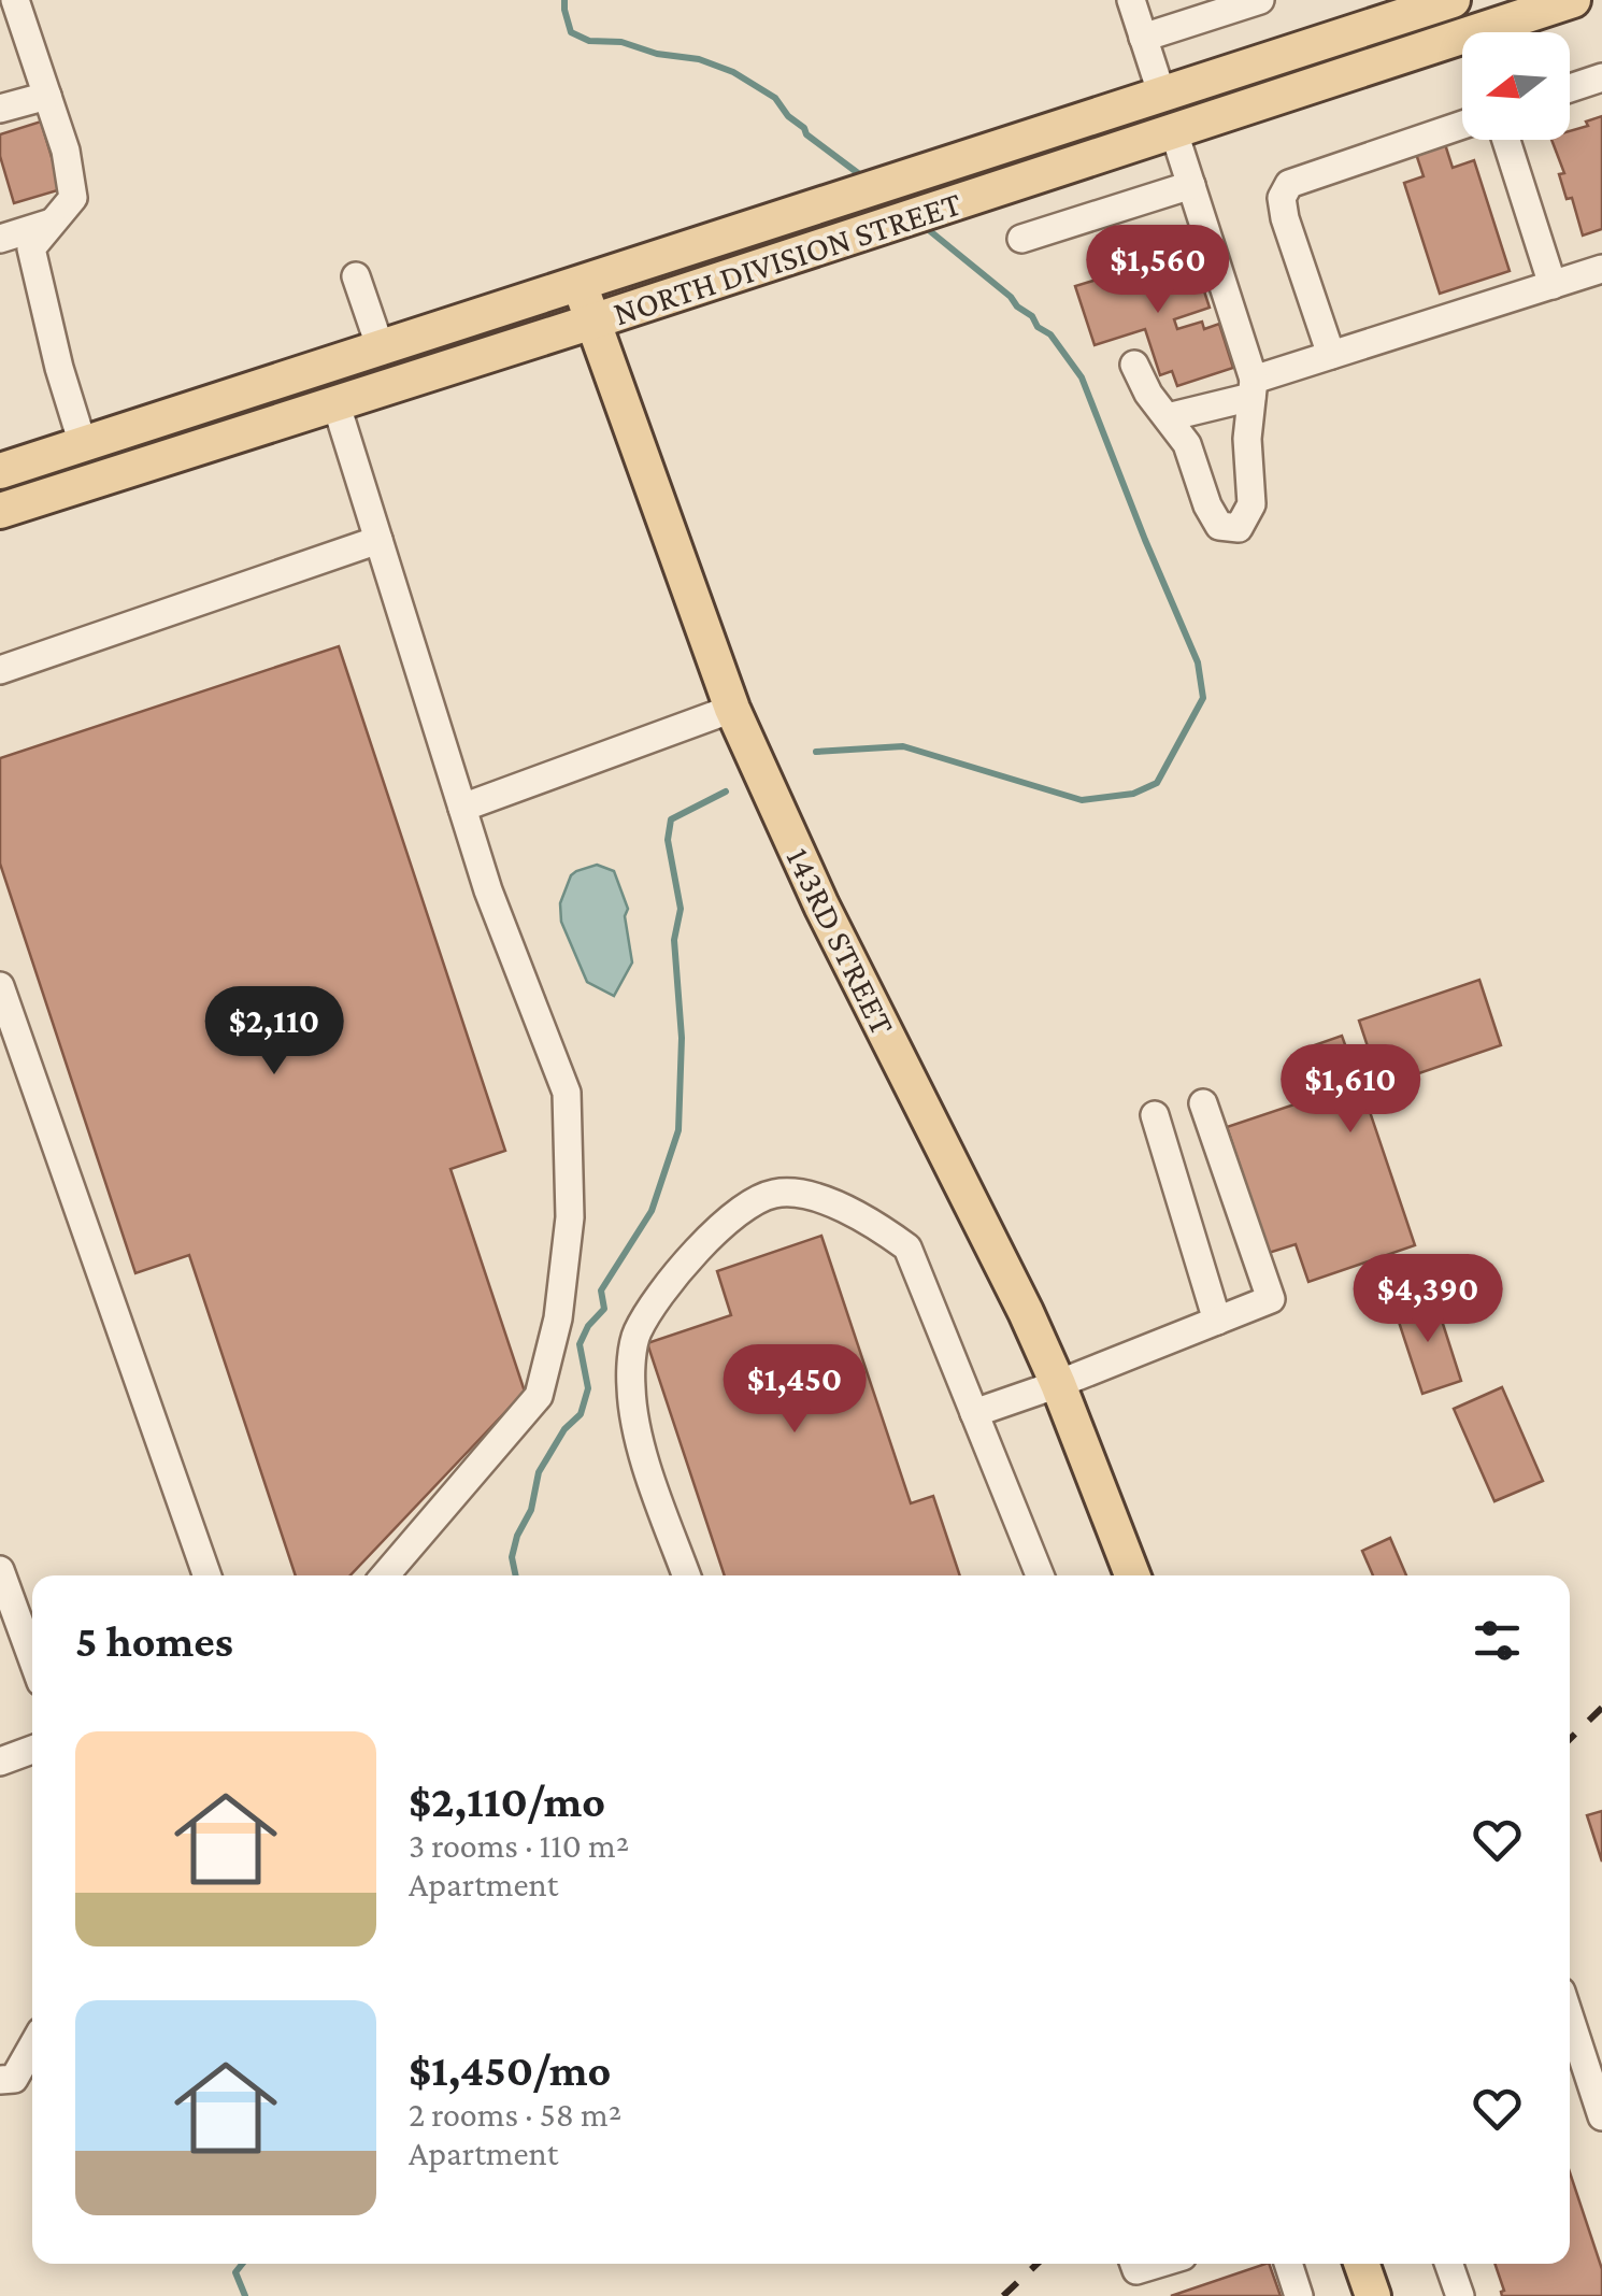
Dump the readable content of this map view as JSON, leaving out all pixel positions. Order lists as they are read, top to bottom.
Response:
{
  "streets": {
    "main road": ["NORTH DIVISION STREET", "143RD STREET"]
  },
  "crossings": [
    ["NORTH DIVISION STREET", "143RD STREET"]
  ],
  "north": "left",
  "page": {
    "price": [
      "$1,560",
      "$2,110",
      "$1,610",
      "$4,390",
      "$1,450"
    ],
    "heading": "5 homes",
    "list": [
      {
        "name": "$2,110/mo",
        "note": "3 rooms · 110 m² · Apartment"
      },
      {
        "name": "$1,450/mo",
        "note": "2 rooms · 58 m² · Apartment"
      }
    ]
  }
}
